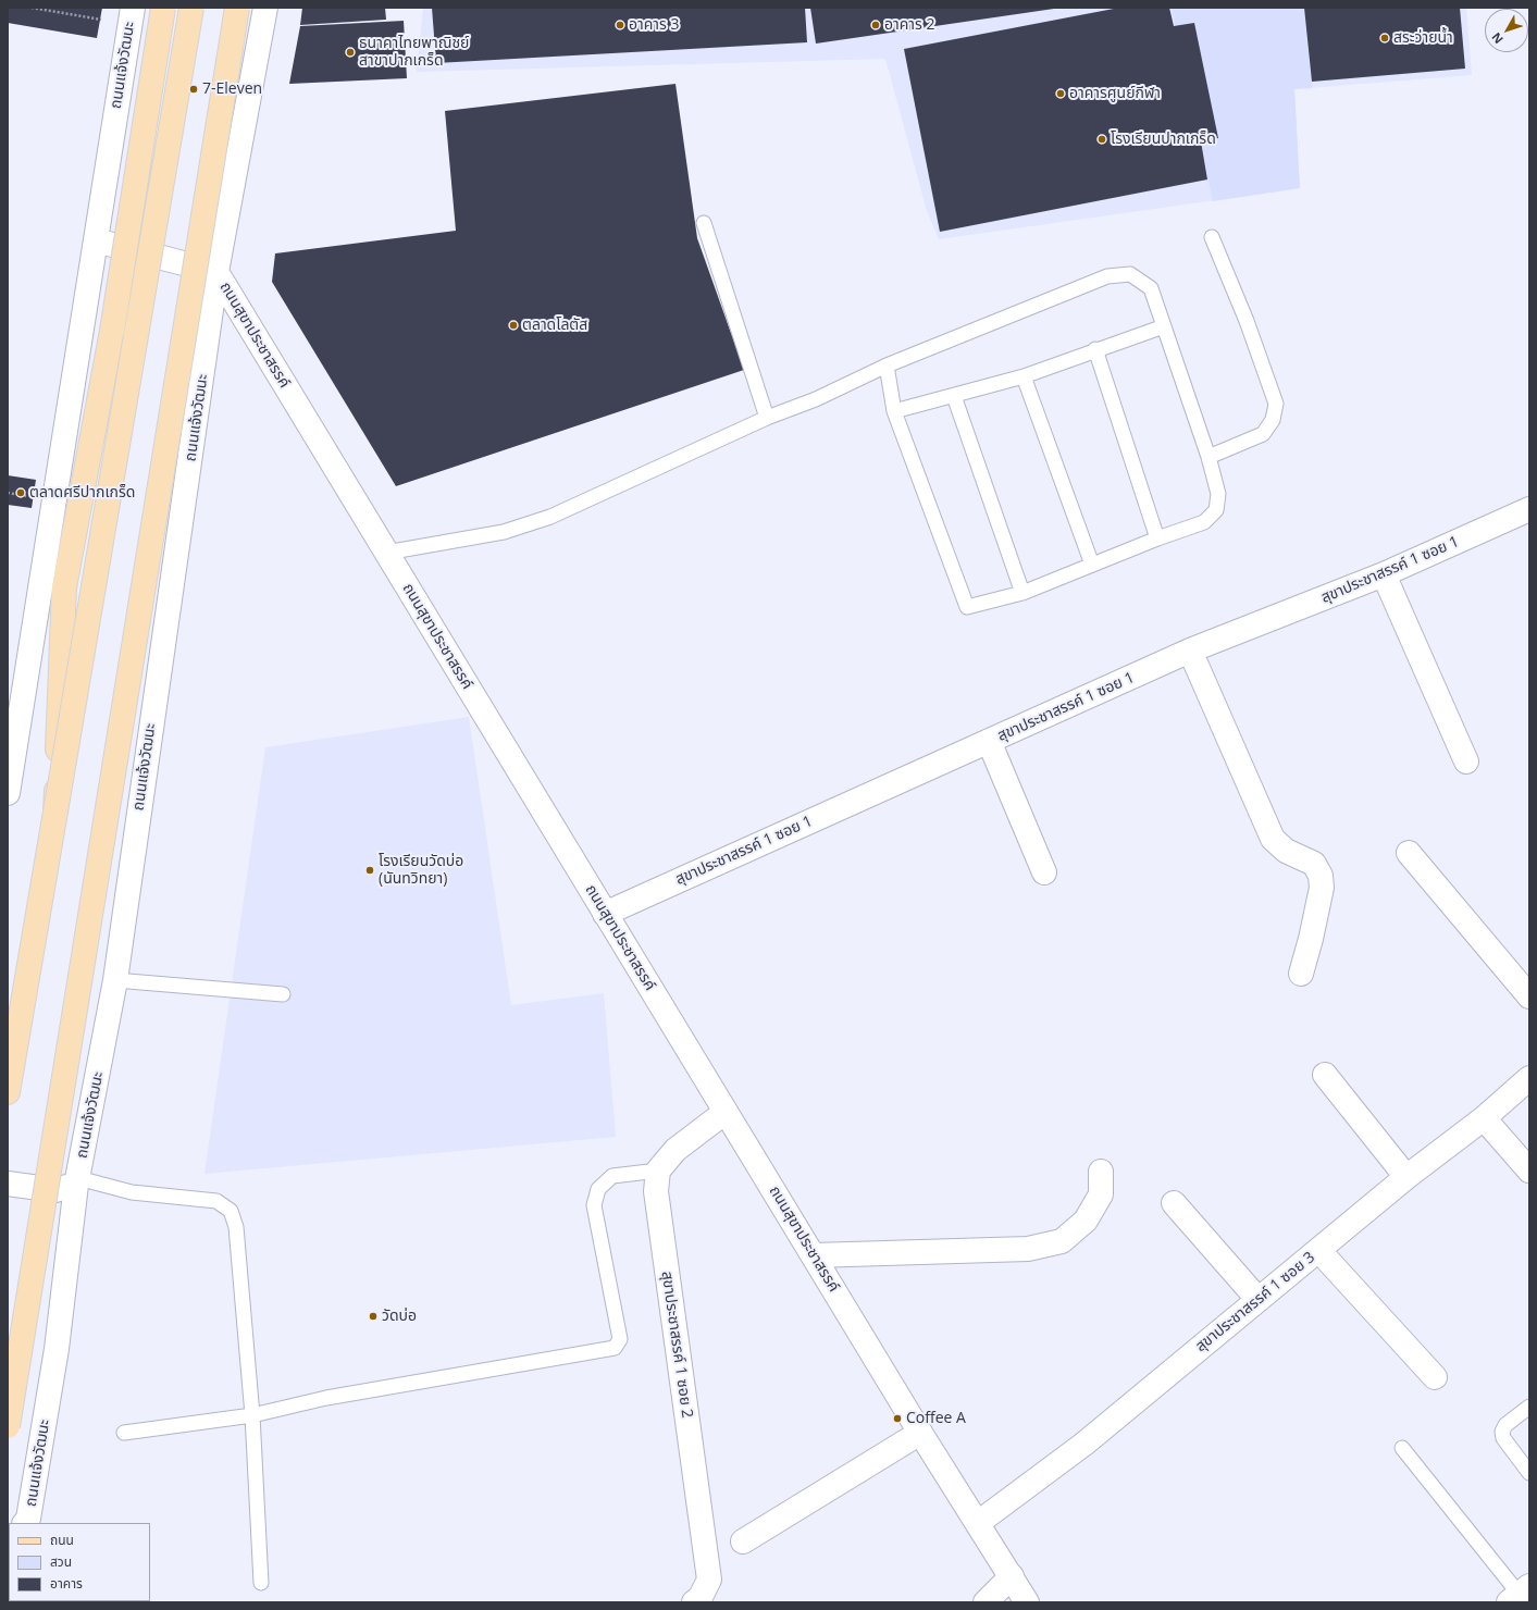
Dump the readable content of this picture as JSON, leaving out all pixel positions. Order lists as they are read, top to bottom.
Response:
{
  "streets": {
    "main road": ["ถนนแจ้งวัฒนะ"],
    "street": [
      "ถนนสุขาประชาสรรค์",
      "สุขาประชาสรรค์ 1 ซอย 1",
      "สุขาประชาสรรค์ 1 ซอย 3",
      "สุขาประชาสรรค์ 1 ซอย 2"
    ]
  },
  "crossings": [
    ["ถนนแจ้งวัฒนะ", "ถนนสุขาประชาสรรค์"],
    ["ถนนสุขาประชาสรรค์", "สุขาประชาสรรค์ 1 ซอย 1"],
    ["ถนนสุขาประชาสรรค์", "สุขาประชาสรรค์ 1 ซอย 3"]
  ],
  "places": [
    "อาคาร 3",
    "อาคาร 2",
    "สระว่ายน้ำ",
    "ธนาคาไทยพาณิชย์ สาขาปากเกร็ด",
    "7-Eleven",
    "อาคารศูนย์กีฬา",
    "โรงเรียนปากเกร็ด",
    "ตลาดโลตัส",
    "ตลาดศรีปากเกร็ด",
    "โรงเรียนวัดบ่อ (นันทวิทยา)",
    "วัดบ่อ",
    "Coffee A"
  ],
  "legend": ["ถนน", "สวน", "อาคาร"],
  "north": "bottom left"
}
